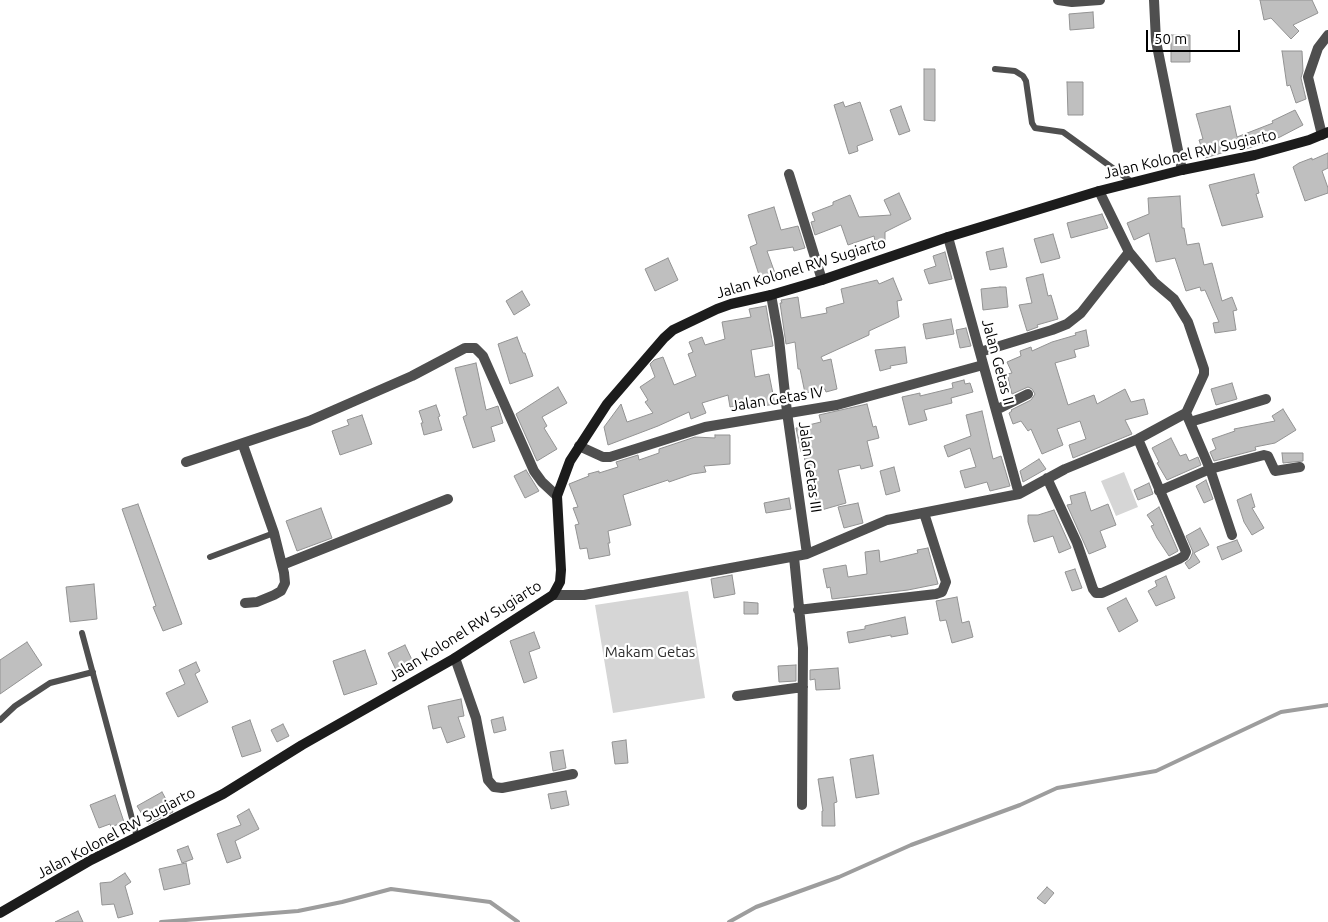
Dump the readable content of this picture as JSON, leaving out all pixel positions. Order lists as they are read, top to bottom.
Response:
{
  "streets": {
    "main road": ["Jalan Kolonel RW Sugiarto"],
    "street": ["Jalan Getas II", "Jalan Getas IV", "Jalan Getas III"]
  },
  "crossings": [
    ["Jalan Kolonel RW Sugiarto", "Jalan Getas II"],
    ["Jalan Kolonel RW Sugiarto", "Jalan Getas IV"],
    ["Jalan Kolonel RW Sugiarto", "Jalan Getas III"],
    ["Jalan Getas II", "Jalan Getas IV"],
    ["Jalan Getas IV", "Jalan Getas III"]
  ],
  "parks": ["Makam Getas"],
  "scale_bar": "50 m"
}
